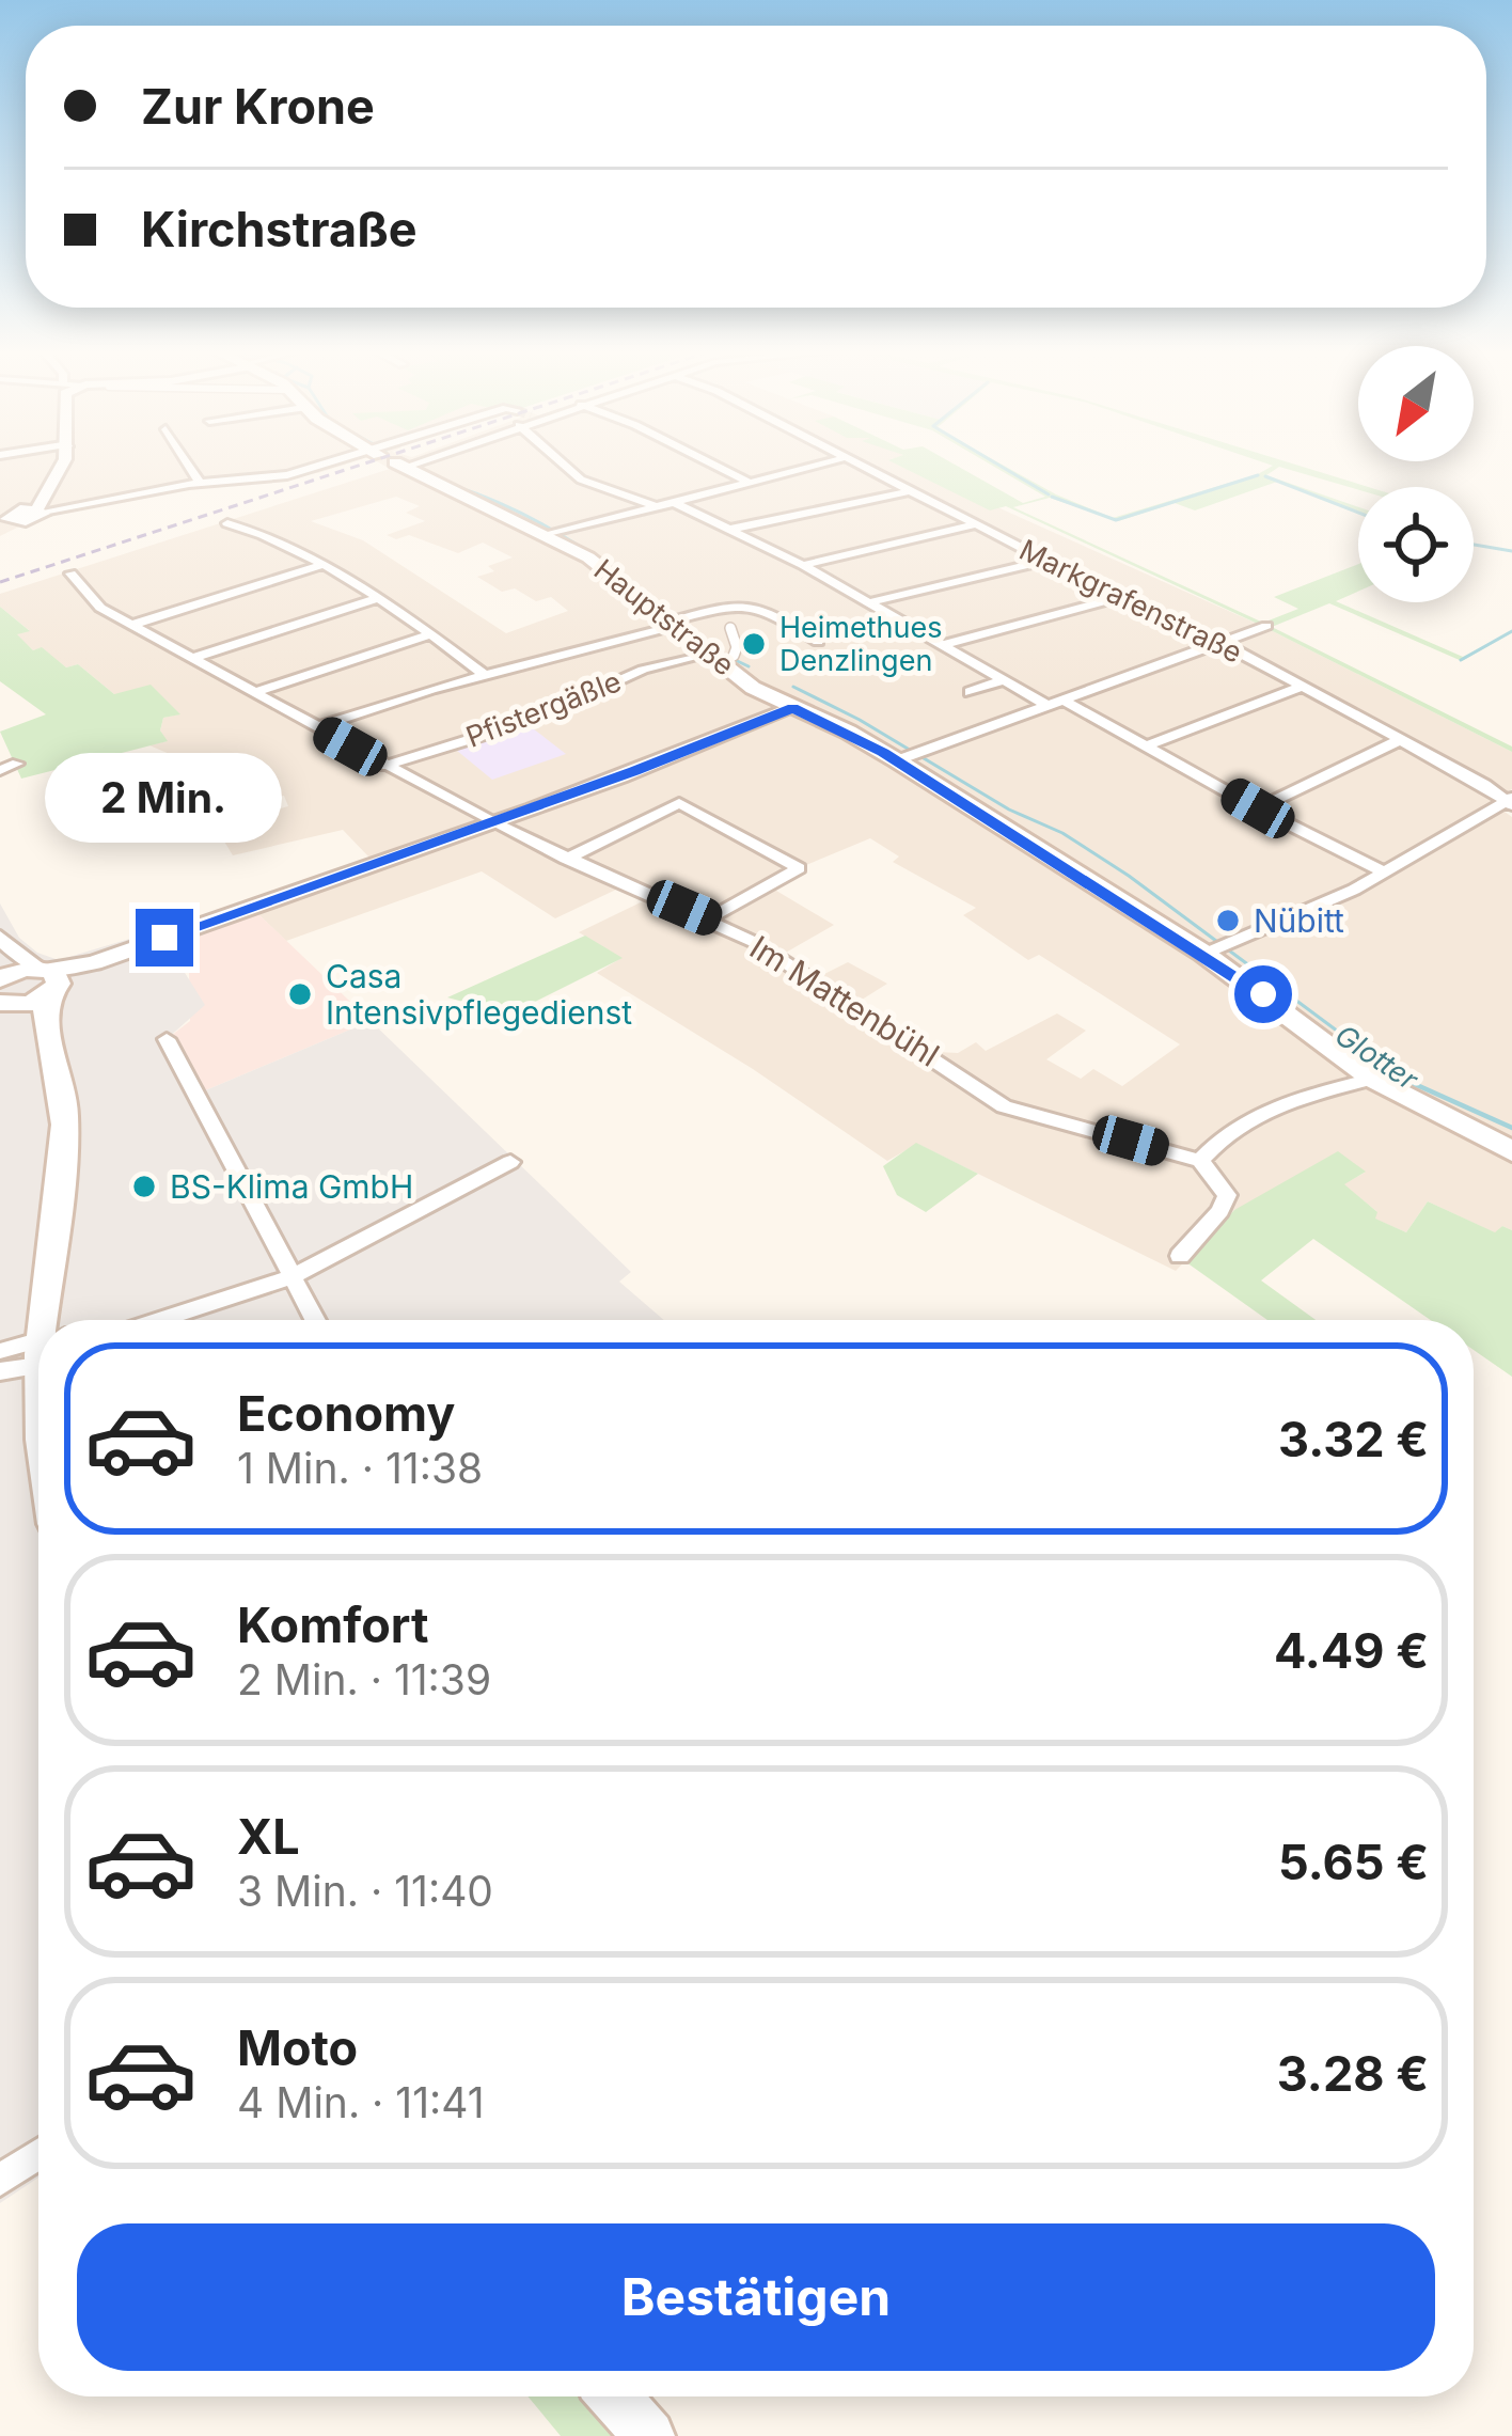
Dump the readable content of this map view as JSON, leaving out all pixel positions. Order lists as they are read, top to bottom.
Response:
{
  "streets": {
    "main road": ["Hauptstraße"],
    "street": ["Markgrafenstraße", "Pfistergäßle", "Im Mattenbühl"]
  },
  "crossings": [
    ["Hauptstraße", "Pfistergäßle"],
    ["Pfistergäßle", "Im Mattenbühl"]
  ],
  "water": ["Glotter"],
  "places": [
    "Heimethues Denzlingen",
    "Nübitt",
    "Casa Intensivpflegedienst",
    "BS-Klima GmbH"
  ],
  "north": "bottom left",
  "page": {
    "banner": ["Zur Krone", "Kirchstraße"],
    "bubble": "2 Min.",
    "list": [
      {
        "name": "Economy",
        "note": "1 Min. · 11:38",
        "value": "3.32 €"
      },
      {
        "name": "Komfort",
        "note": "2 Min. · 11:39",
        "value": "4.49 €"
      },
      {
        "name": "XL",
        "note": "3 Min. · 11:40",
        "value": "5.65 €"
      },
      {
        "name": "Moto",
        "note": "4 Min. · 11:41",
        "value": "3.28 €"
      }
    ],
    "buttons": "Bestätigen"
  }
}
